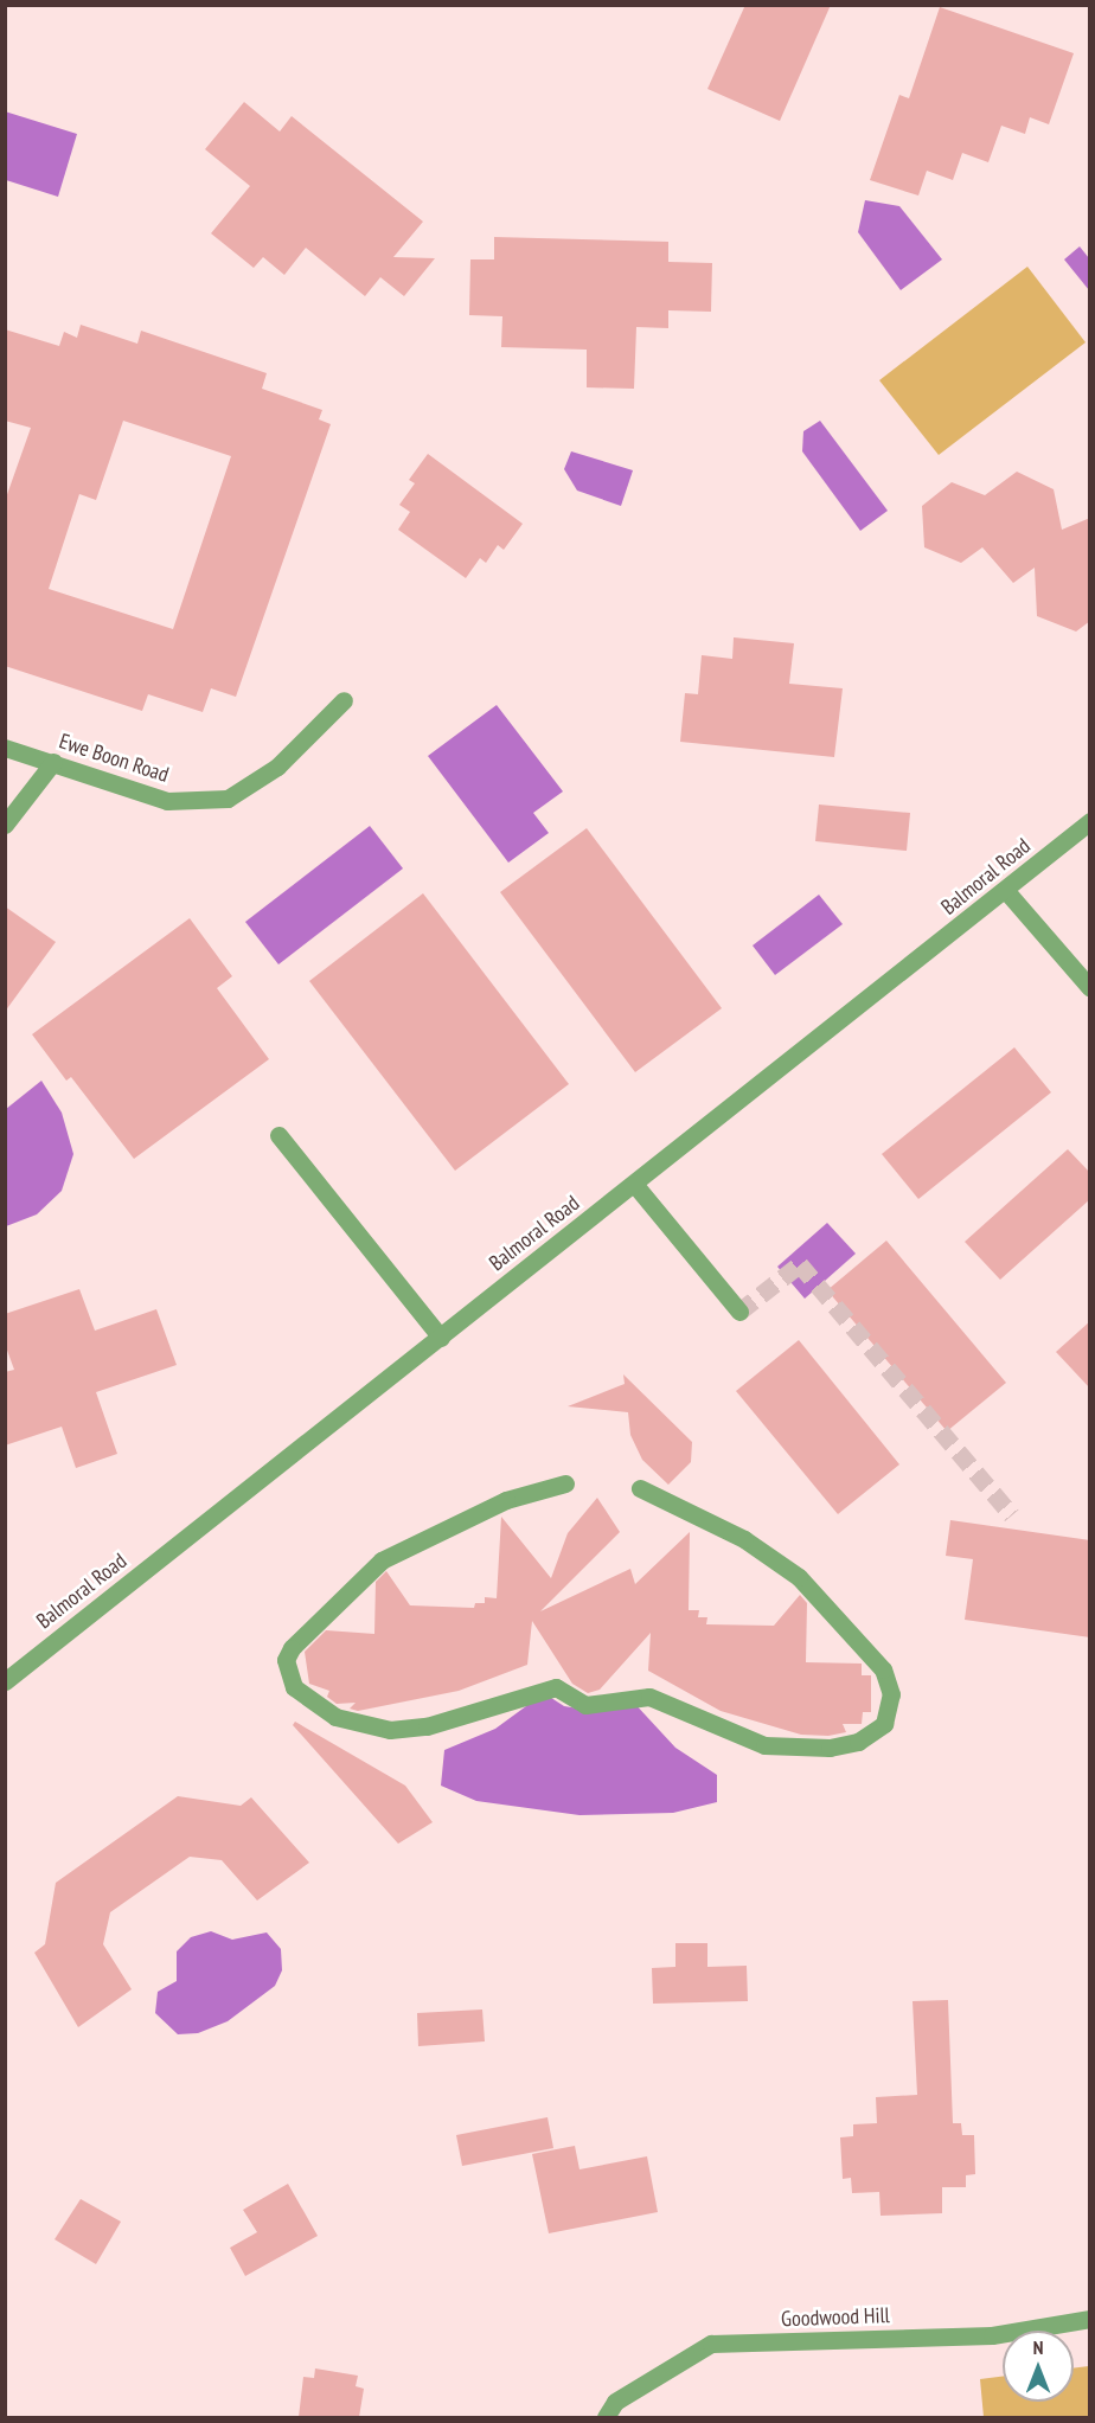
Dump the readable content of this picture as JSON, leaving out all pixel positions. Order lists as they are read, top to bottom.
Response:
{
  "streets": {
    "street": ["Ewe Boon Road", "Balmoral Road", "Goodwood Hill"]
  },
  "north": "top"
}
